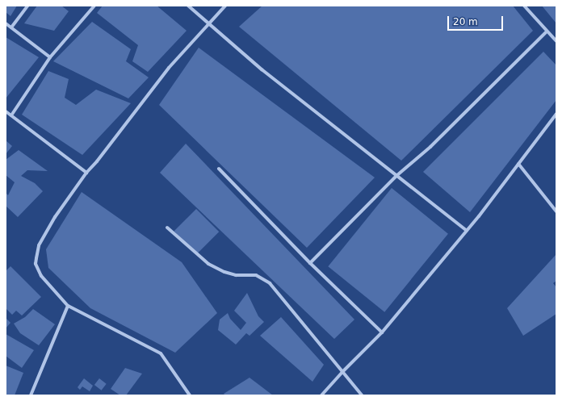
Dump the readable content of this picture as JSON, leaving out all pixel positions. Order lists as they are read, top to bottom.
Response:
{
  "scale_bar": "20 m"
}
